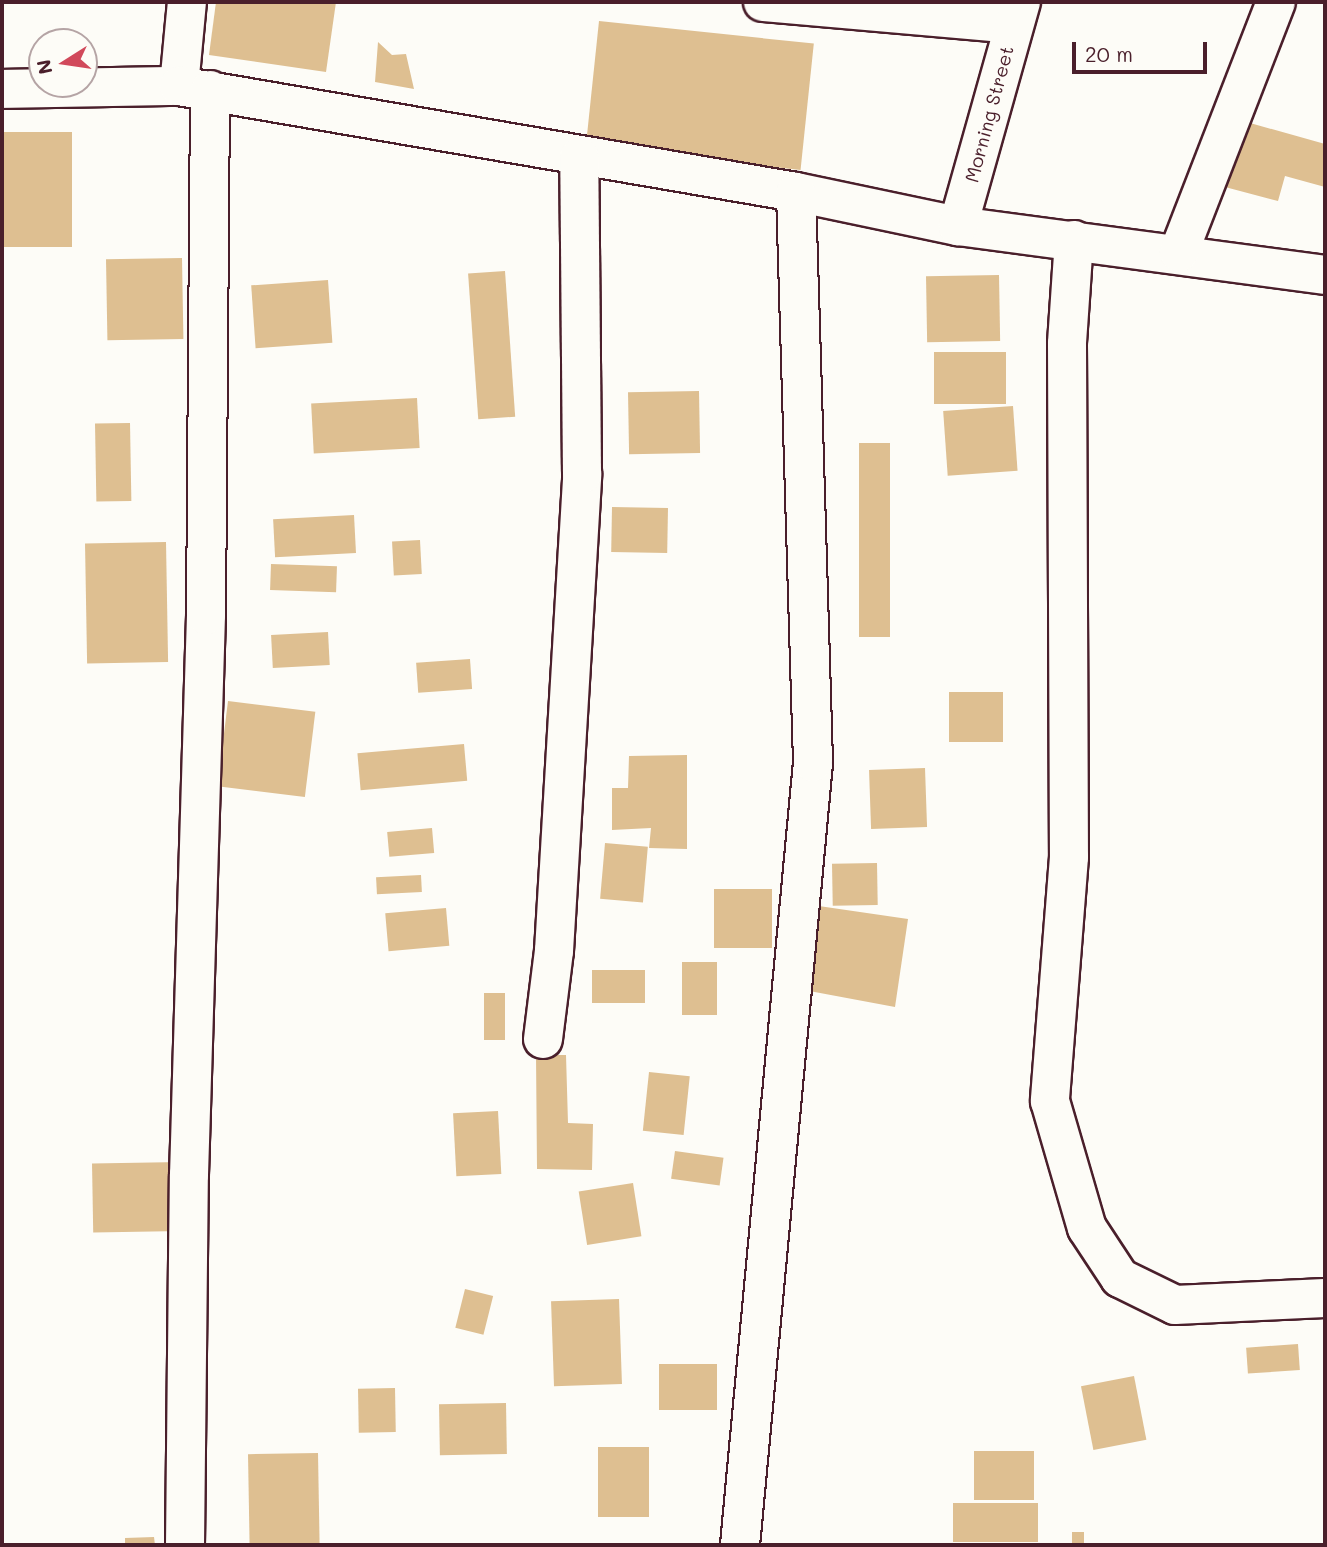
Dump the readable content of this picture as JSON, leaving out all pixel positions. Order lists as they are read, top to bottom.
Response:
{
  "streets": {
    "street": ["Morning Street"]
  },
  "scale_bar": "20 m",
  "north": "left"
}
